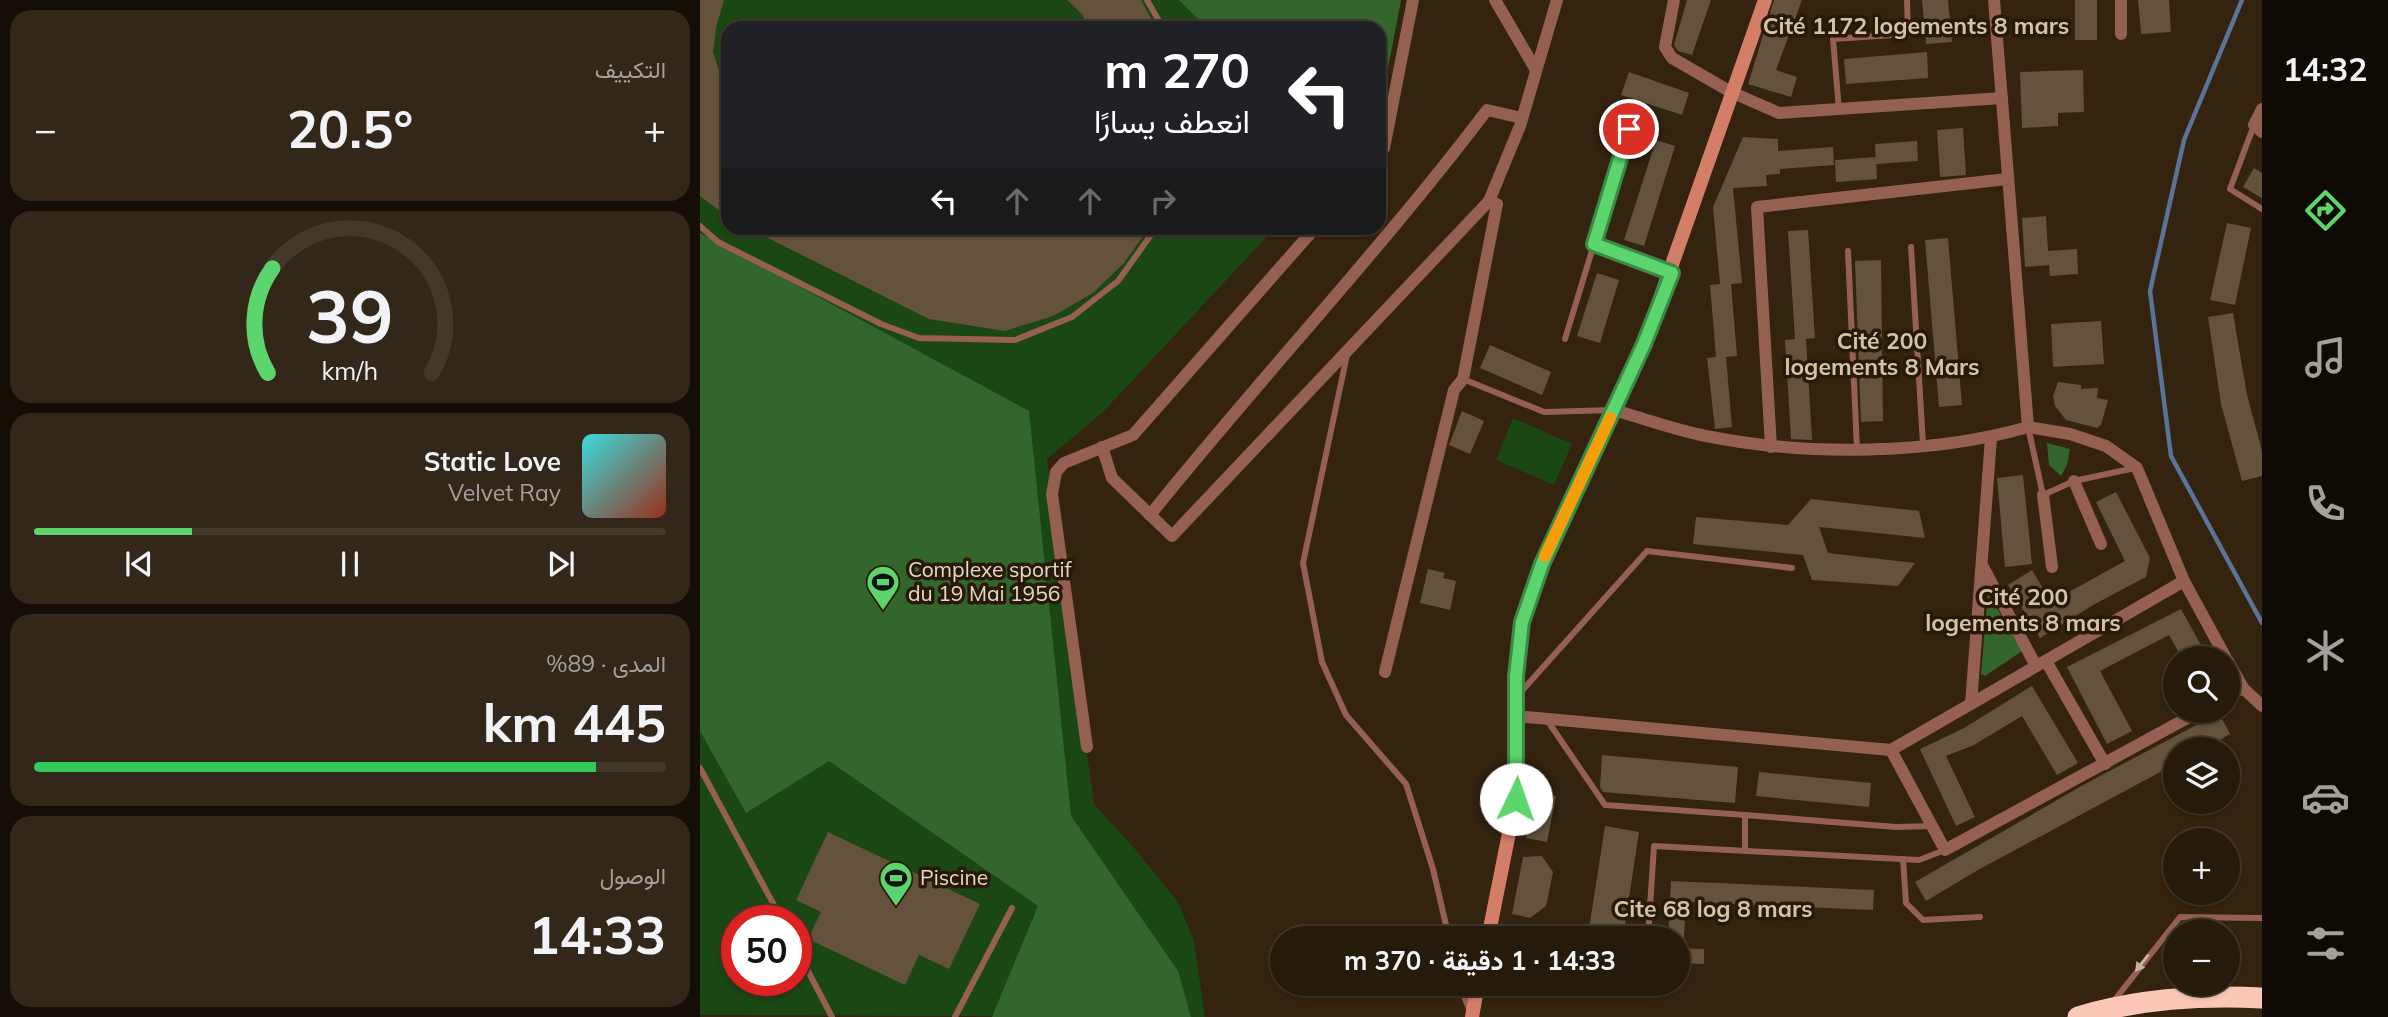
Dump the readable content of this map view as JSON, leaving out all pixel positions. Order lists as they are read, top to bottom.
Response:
{
  "districts": [
    "Cité 1172 logements 8 mars",
    "Cité 200 logements 8 Mars",
    "Cité 200 logements 8 mars",
    "Cite 68 log 8 mars"
  ],
  "places": {
    "sports": ["Complexe sportif du 19 Mai 1956", "Piscine"]
  },
  "page": {
    "tabs": "14:32",
    "tile": [
      "التكييف",
      ["المدى · 89%", "445 km"],
      ["الوصول", "14:33"]
    ],
    "turn": ["270 m", "انعطف يسارًا"],
    "heat": ["−", "20.5°", "+"],
    "song": ["Static Love", "Velvet Ray"],
    "map_buttons": ["+", "−"],
    "limit": "50",
    "trip": "14:33 · 1 دقيقة · 370 m",
    "gauge": ["39", "km/h"]
  }
}
